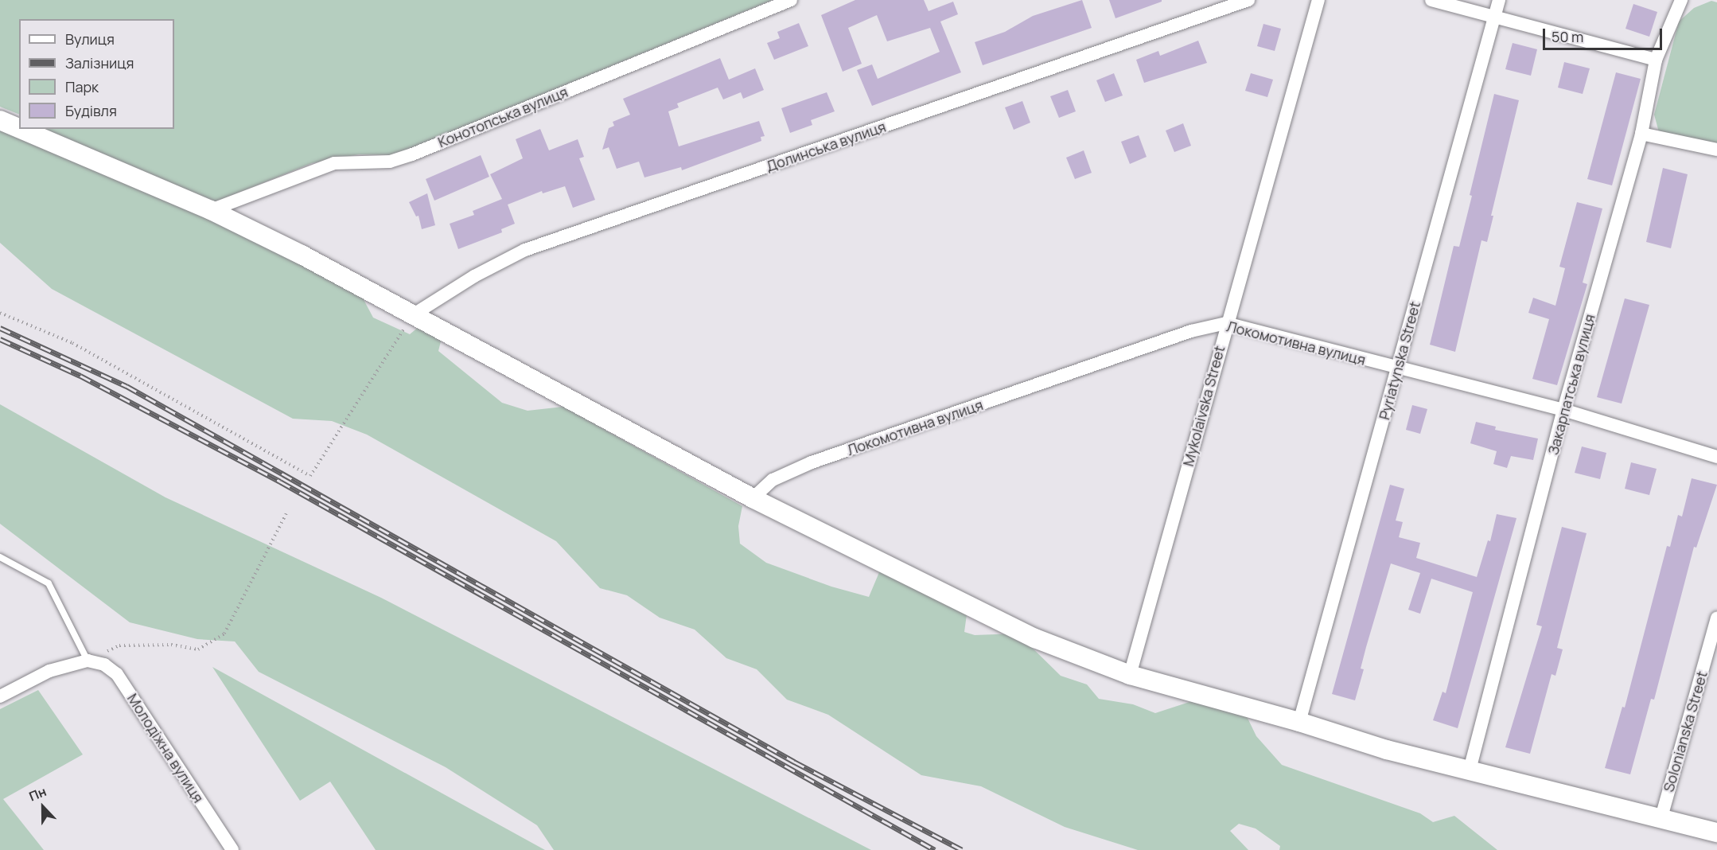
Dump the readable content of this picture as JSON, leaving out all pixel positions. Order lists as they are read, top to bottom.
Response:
{
  "streets": {
    "street": [
      "Конотопська вулиця",
      "Долинська вулиця",
      "Локомотивна вулиця",
      "Pyriatynska Street",
      "Закарпатська вулиця",
      "Mykolaivska Street",
      "Solonianska Street",
      "Молодіжна вулиця"
    ]
  },
  "crossings": [
    ["Локомотивна вулиця", "Pyriatynska Street"],
    ["Локомотивна вулиця", "Закарпатська вулиця"],
    ["Локомотивна вулиця", "Mykolaivska Street"]
  ],
  "legend": [
    "Вулиця",
    "Залізниця",
    "Парк",
    "Будівля"
  ],
  "scale_bar": "50 m",
  "north": "top"
}
